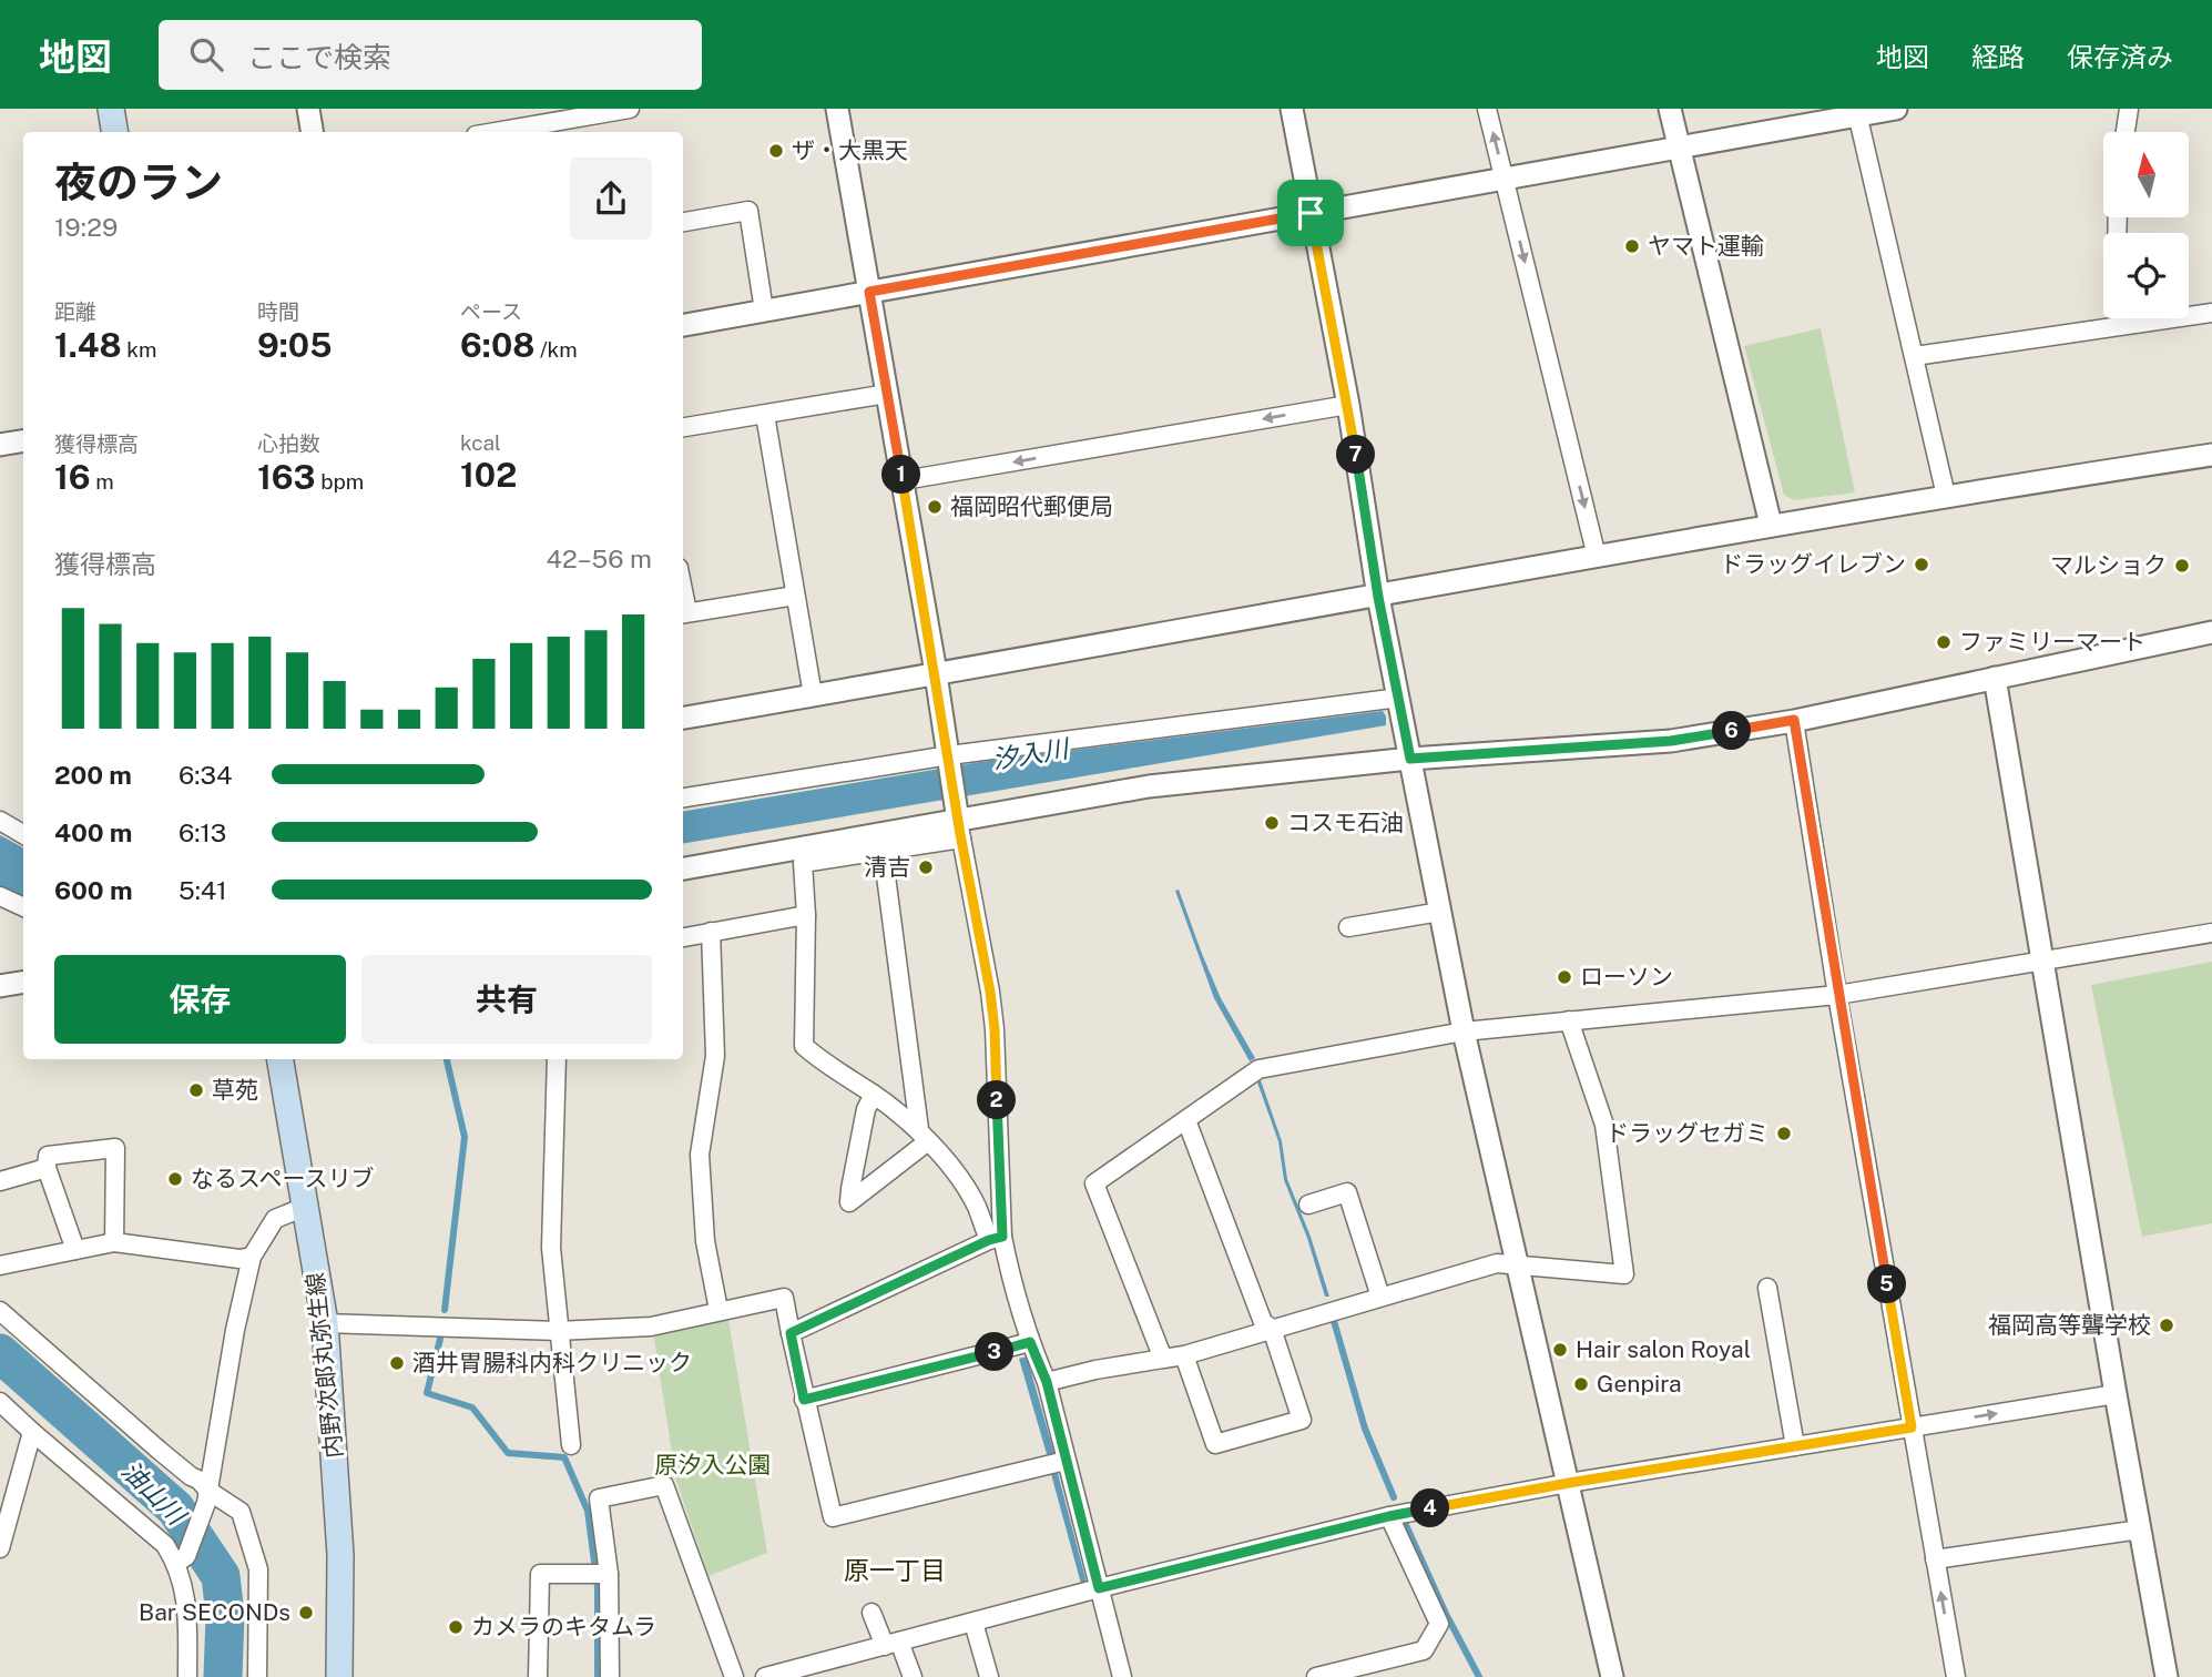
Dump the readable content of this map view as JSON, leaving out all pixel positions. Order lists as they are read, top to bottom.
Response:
{
  "streets": {
    "main road": ["内野次郎丸弥生線"]
  },
  "districts": ["原一丁目"],
  "water": ["汐入川", "油山川"],
  "parks": ["原汐入公園"],
  "places": [
    "ザ・大黒天",
    "ヤマト運輸",
    "福岡昭代郵便局",
    "ドラッグイレブン",
    "マルショク",
    "ファミリーマート",
    "コスモ石油",
    "清吉",
    "ローソン",
    "草苑",
    "ドラッグセガミ",
    "なるスペースリブ",
    "福岡高等聾学校",
    "Hair salon Royal",
    "酒井胃腸科内科クリニック",
    "Genpira",
    "Bar SECONDs",
    "カメラのキタムラ"
  ],
  "north": "top",
  "page": {
    "header": "地図",
    "search": "ここで検索",
    "nav": ["地図", "経路", "保存済み"],
    "heading": ["夜のラン", "19:29"],
    "stats": [
      ["距離", "1.48 km"],
      ["時間", "9:05"],
      ["ペース", "6:08 /km"],
      ["獲得標高", "16 m"],
      ["心拍数", "163 bpm"],
      ["kcal", "102"]
    ],
    "pins": [
      "7",
      "1",
      "6",
      "2",
      "5",
      "3",
      "4"
    ],
    "chart": ["獲得標高", "42–56 m"],
    "list": [
      {
        "name": "200 m",
        "note": "6:34"
      },
      {
        "name": "400 m",
        "note": "6:13"
      },
      {
        "name": "600 m",
        "note": "5:41"
      }
    ],
    "buttons": ["保存", "共有"]
  }
}
